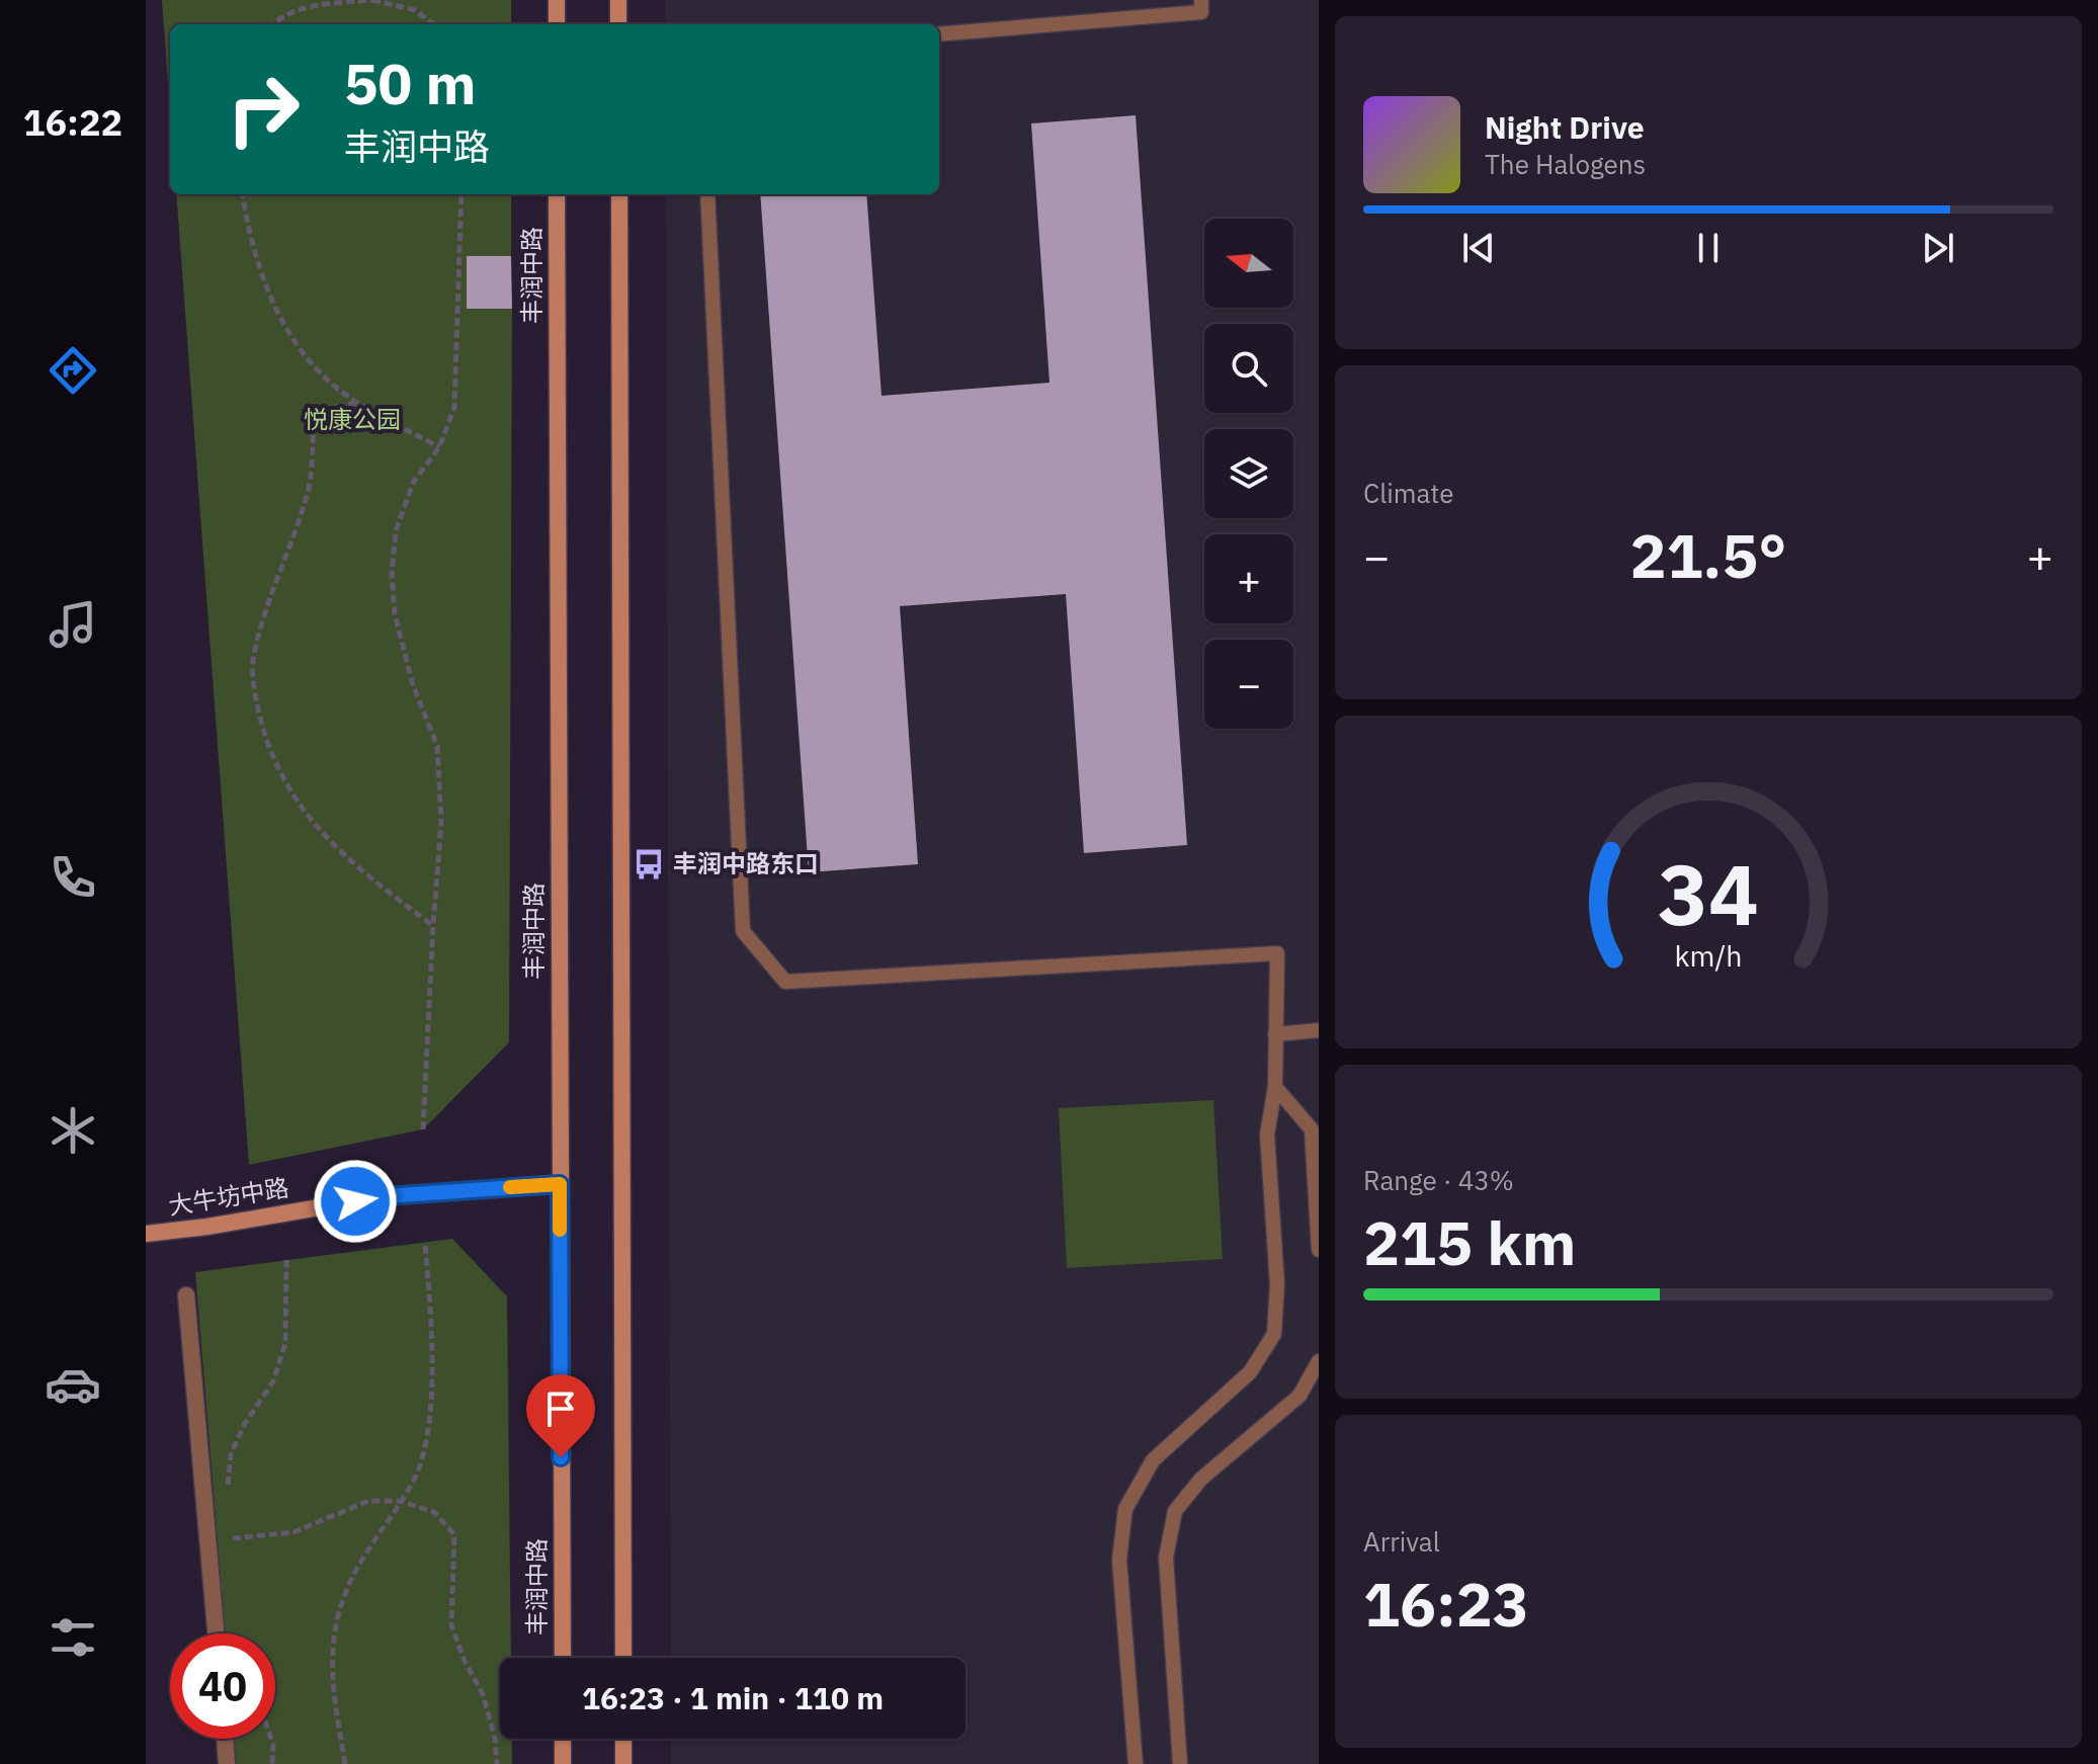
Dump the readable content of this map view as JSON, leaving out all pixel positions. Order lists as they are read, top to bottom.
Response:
{
  "streets": {
    "street": ["丰润中路", "大牛坊中路"]
  },
  "crossings": [
    ["丰润中路", "大牛坊中路"]
  ],
  "parks": ["悦康公园"],
  "places": {
    "bus stop": ["丰润中路东口"]
  },
  "north": "left",
  "page": {
    "tabs": "16:22",
    "turn": ["50 m", "丰润中路"],
    "song": ["Night Drive", "The Halogens"],
    "map_buttons": ["+", "−"],
    "tile": [
      "Climate",
      ["Range · 43%", "215 km"],
      ["Arrival", "16:23"]
    ],
    "heat": ["−", "21.5°", "+"],
    "limit": "40",
    "trip": "16:23 · 1 min · 110 m",
    "gauge": ["34", "km/h"]
  }
}
